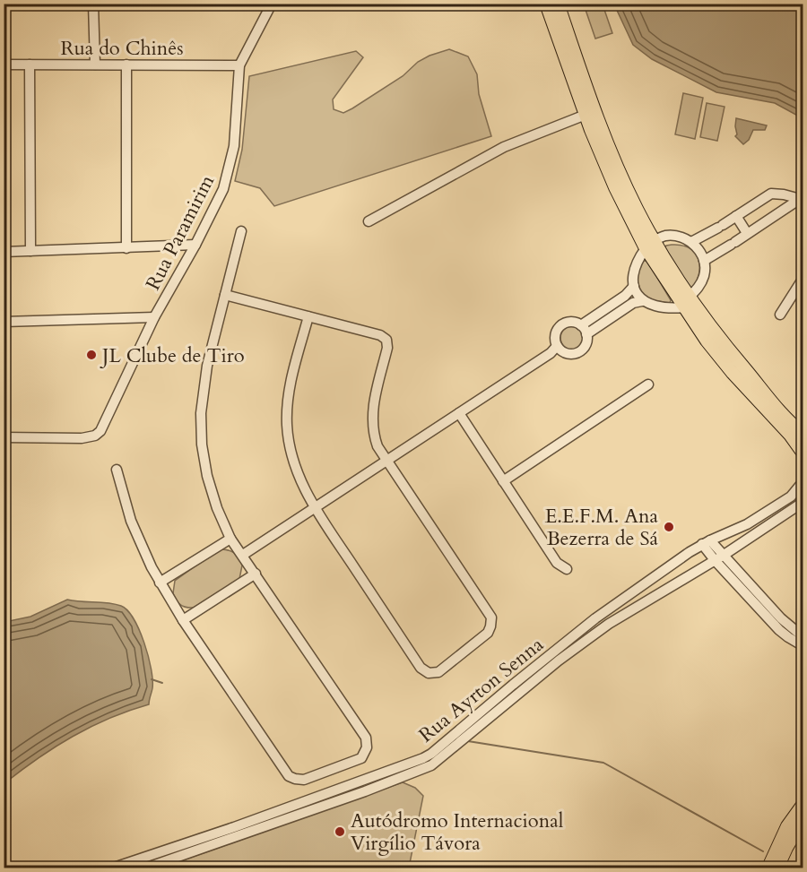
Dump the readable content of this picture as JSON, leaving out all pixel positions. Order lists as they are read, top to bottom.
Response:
{
  "streets": {
    "street": ["Rua do Chinês", "Rua Paramirim", "Rua Ayrton Senna"]
  },
  "crossings": [
    ["Rua do Chinês", "Rua Paramirim"]
  ],
  "places": ["JL Clube de Tiro", "E.E.F.M. Ana Bezerra de Sá", "Autódromo Internacional Virgílio Távora"]
}
